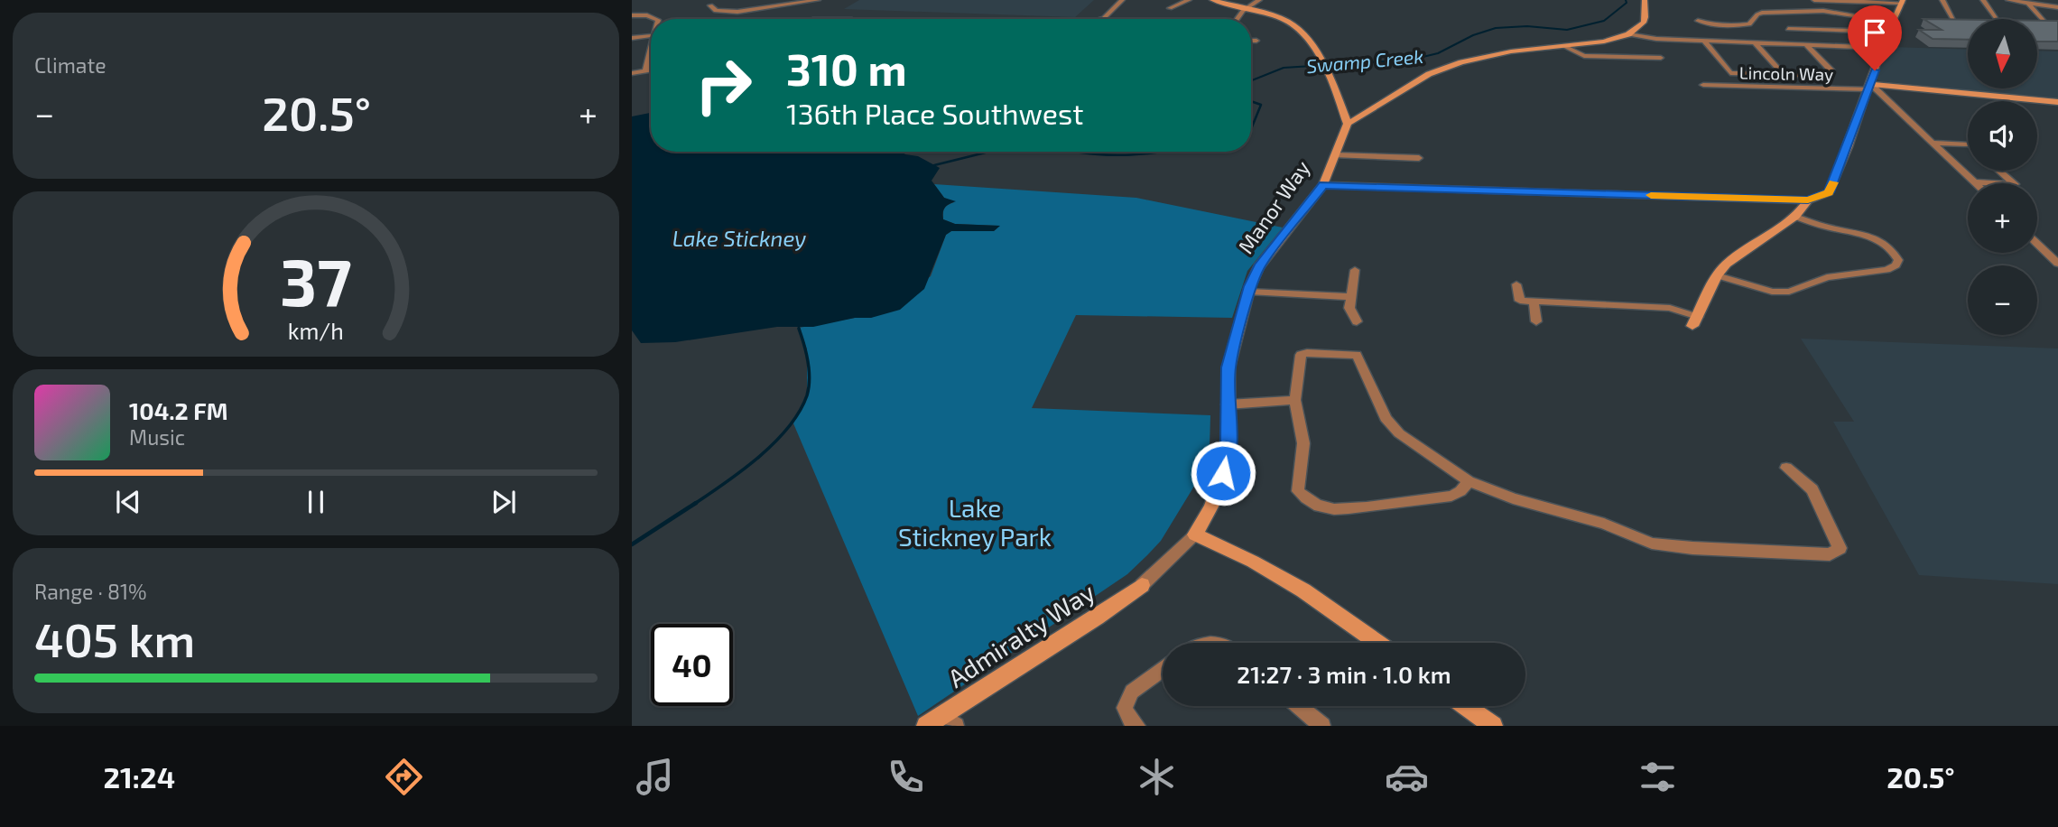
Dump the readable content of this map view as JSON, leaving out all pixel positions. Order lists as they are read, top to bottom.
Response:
{
  "streets": {
    "street": ["Lincoln Way", "Manor Way", "Admiralty Way"]
  },
  "water": ["Swamp Creek", "Lake Stickney"],
  "parks": ["Lake Stickney Park"],
  "north": "bottom",
  "page": {
    "tile": [
      "Climate",
      ["Range · 81%", "405 km"]
    ],
    "map_buttons": ["+", "−"],
    "turn": ["310 m", "136th Place Southwest"],
    "heat": ["−", "20.5°", "+"],
    "song": ["104.2 FM", "Music"],
    "limit": "40",
    "trip": "21:27 · 3 min · 1.0 km",
    "tabs": ["21:24", "20.5°"],
    "gauge": ["37", "km/h"]
  }
}
